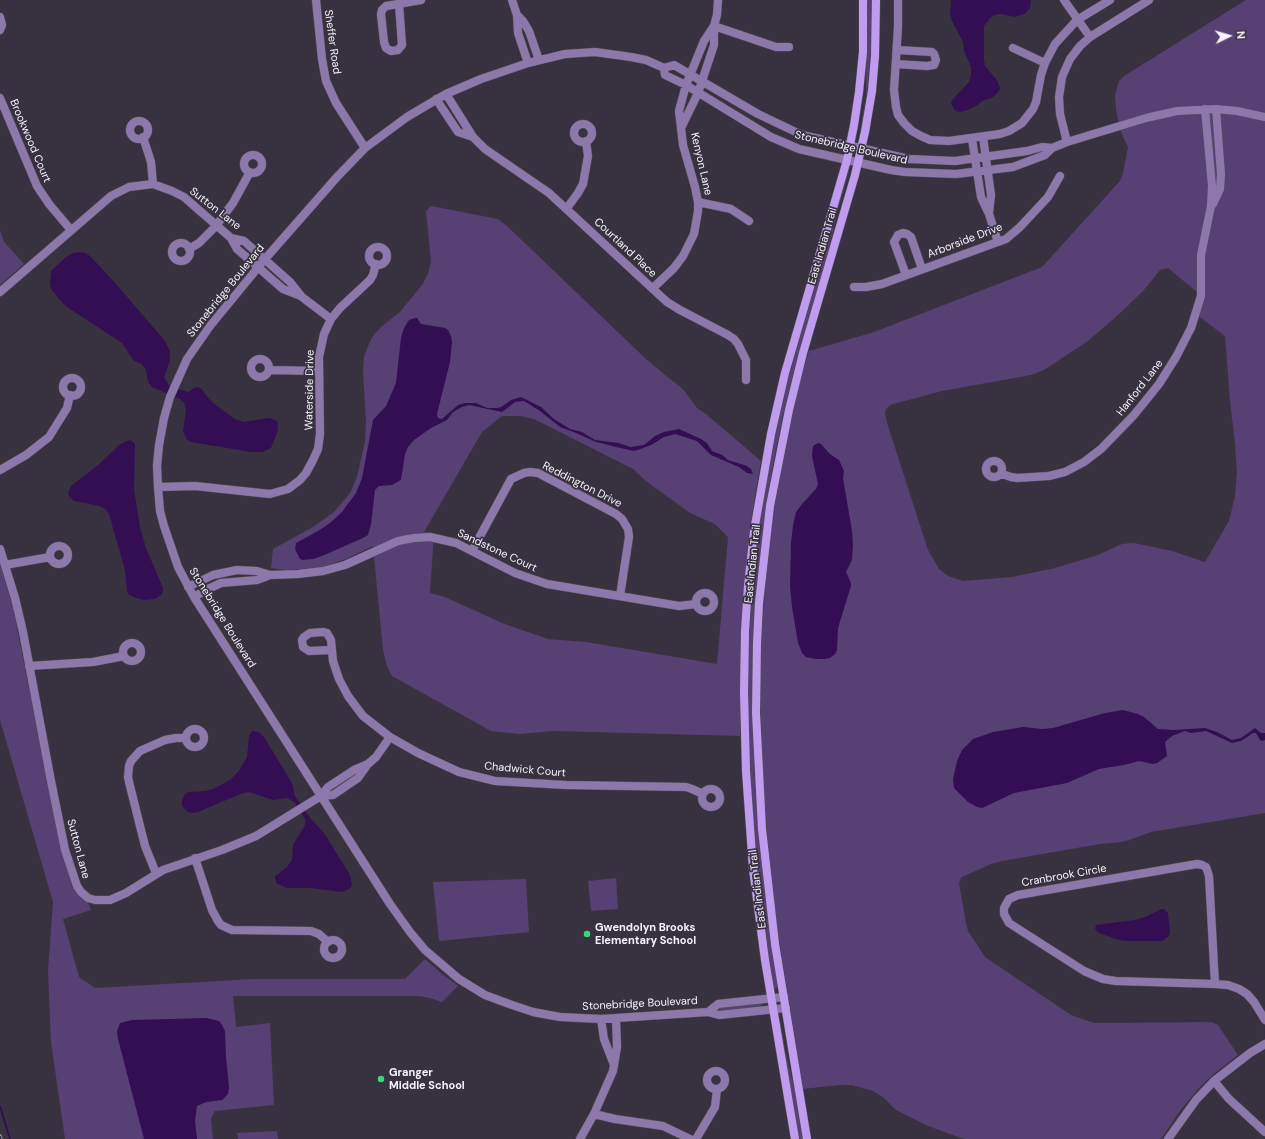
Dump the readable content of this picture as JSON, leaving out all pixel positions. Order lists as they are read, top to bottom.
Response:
{
  "streets": {
    "main road": ["East Indian Trail"],
    "street": [
      "Sheffer Road",
      "Brookwood Court",
      "Stonebridge Boulevard",
      "Kenyon Lane",
      "Sutton Lane",
      "Arborside Drive",
      "Courtland Place",
      "Hanford Lane",
      "Waterside Drive",
      "Reddington Drive",
      "Sandstone Court",
      "Chadwick Court",
      "Cranbrook Circle"
    ]
  },
  "crossings": [
    ["Sheffer Road", "Stonebridge Boulevard"],
    ["Brookwood Court", "Sutton Lane"],
    ["Stonebridge Boulevard", "Kenyon Lane"],
    ["Stonebridge Boulevard", "Sutton Lane"],
    ["Stonebridge Boulevard", "East Indian Trail"],
    ["Stonebridge Boulevard", "Courtland Place"],
    ["Stonebridge Boulevard", "Hanford Lane"],
    ["Stonebridge Boulevard", "Waterside Drive"],
    ["Stonebridge Boulevard", "Sandstone Court"],
    ["Kenyon Lane", "Courtland Place"],
    ["Sutton Lane", "Waterside Drive"],
    ["Sutton Lane", "Chadwick Court"],
    ["Reddington Drive", "Sandstone Court"]
  ],
  "places": ["Gwendolyn Brooks Elementary School", "Granger Middle School"],
  "north": "right"
}
